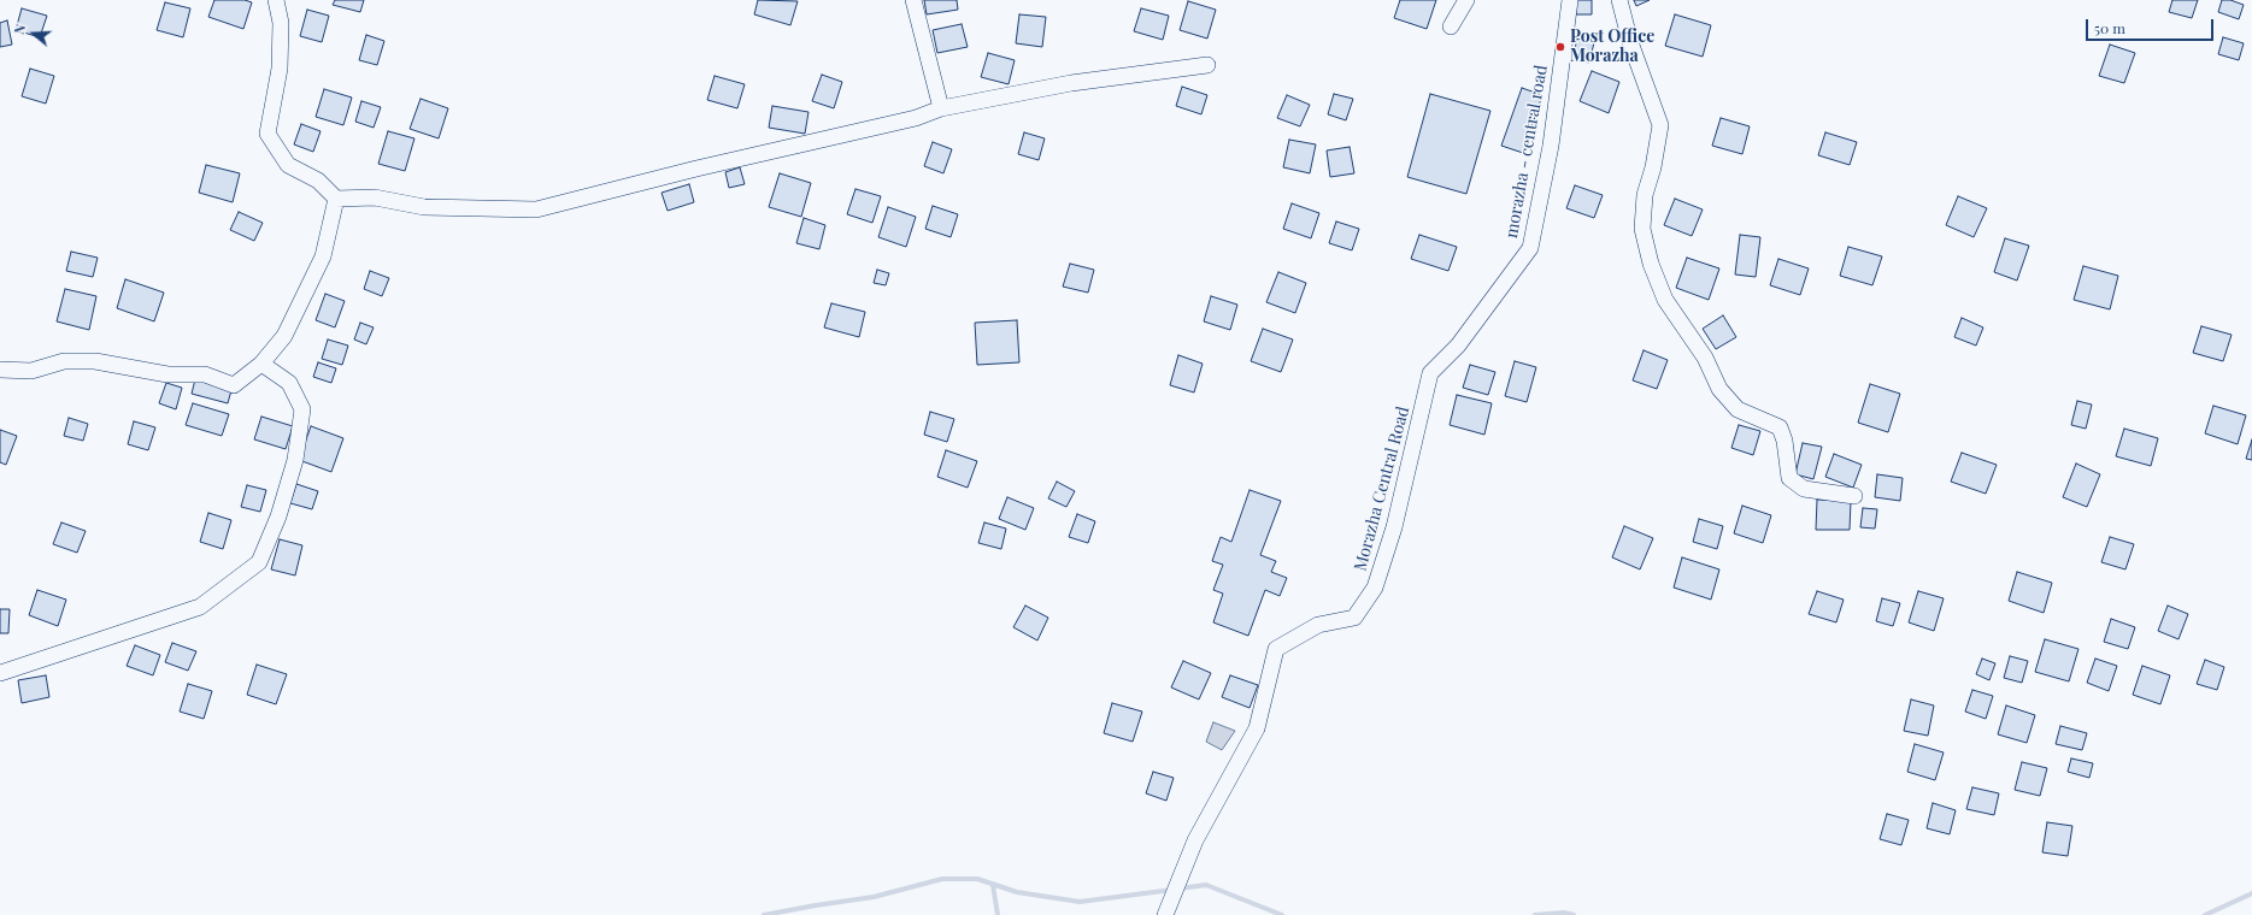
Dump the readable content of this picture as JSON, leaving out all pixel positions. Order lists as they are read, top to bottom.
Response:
{
  "streets": {
    "street": ["morazha - central road", "Morazha Central Road"]
  },
  "crossings": [
    ["morazha - central road", "Morazha Central Road"]
  ],
  "places": ["Post Office Morazha"],
  "scale_bar": "50 m",
  "north": "left"
}
